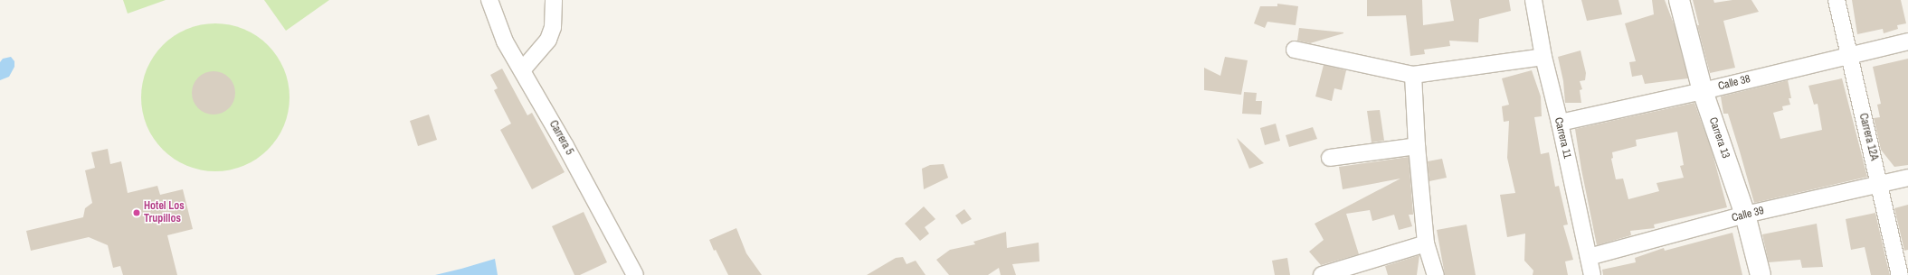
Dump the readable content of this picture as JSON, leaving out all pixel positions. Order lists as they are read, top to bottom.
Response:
{
  "streets": {
    "street": [
      "Calle 38",
      "Carrera 12A",
      "Carrera 5",
      "Carrera 11",
      "Carrera 13",
      "Calle 39"
    ]
  },
  "crossings": [
    ["Calle 38", "Carrera 12A"],
    ["Calle 38", "Carrera 11"],
    ["Calle 38", "Carrera 13"],
    ["Carrera 12A", "Calle 39"],
    ["Carrera 11", "Calle 39"],
    ["Carrera 13", "Calle 39"]
  ],
  "places": ["Hotel Los Trupillos"]
}
